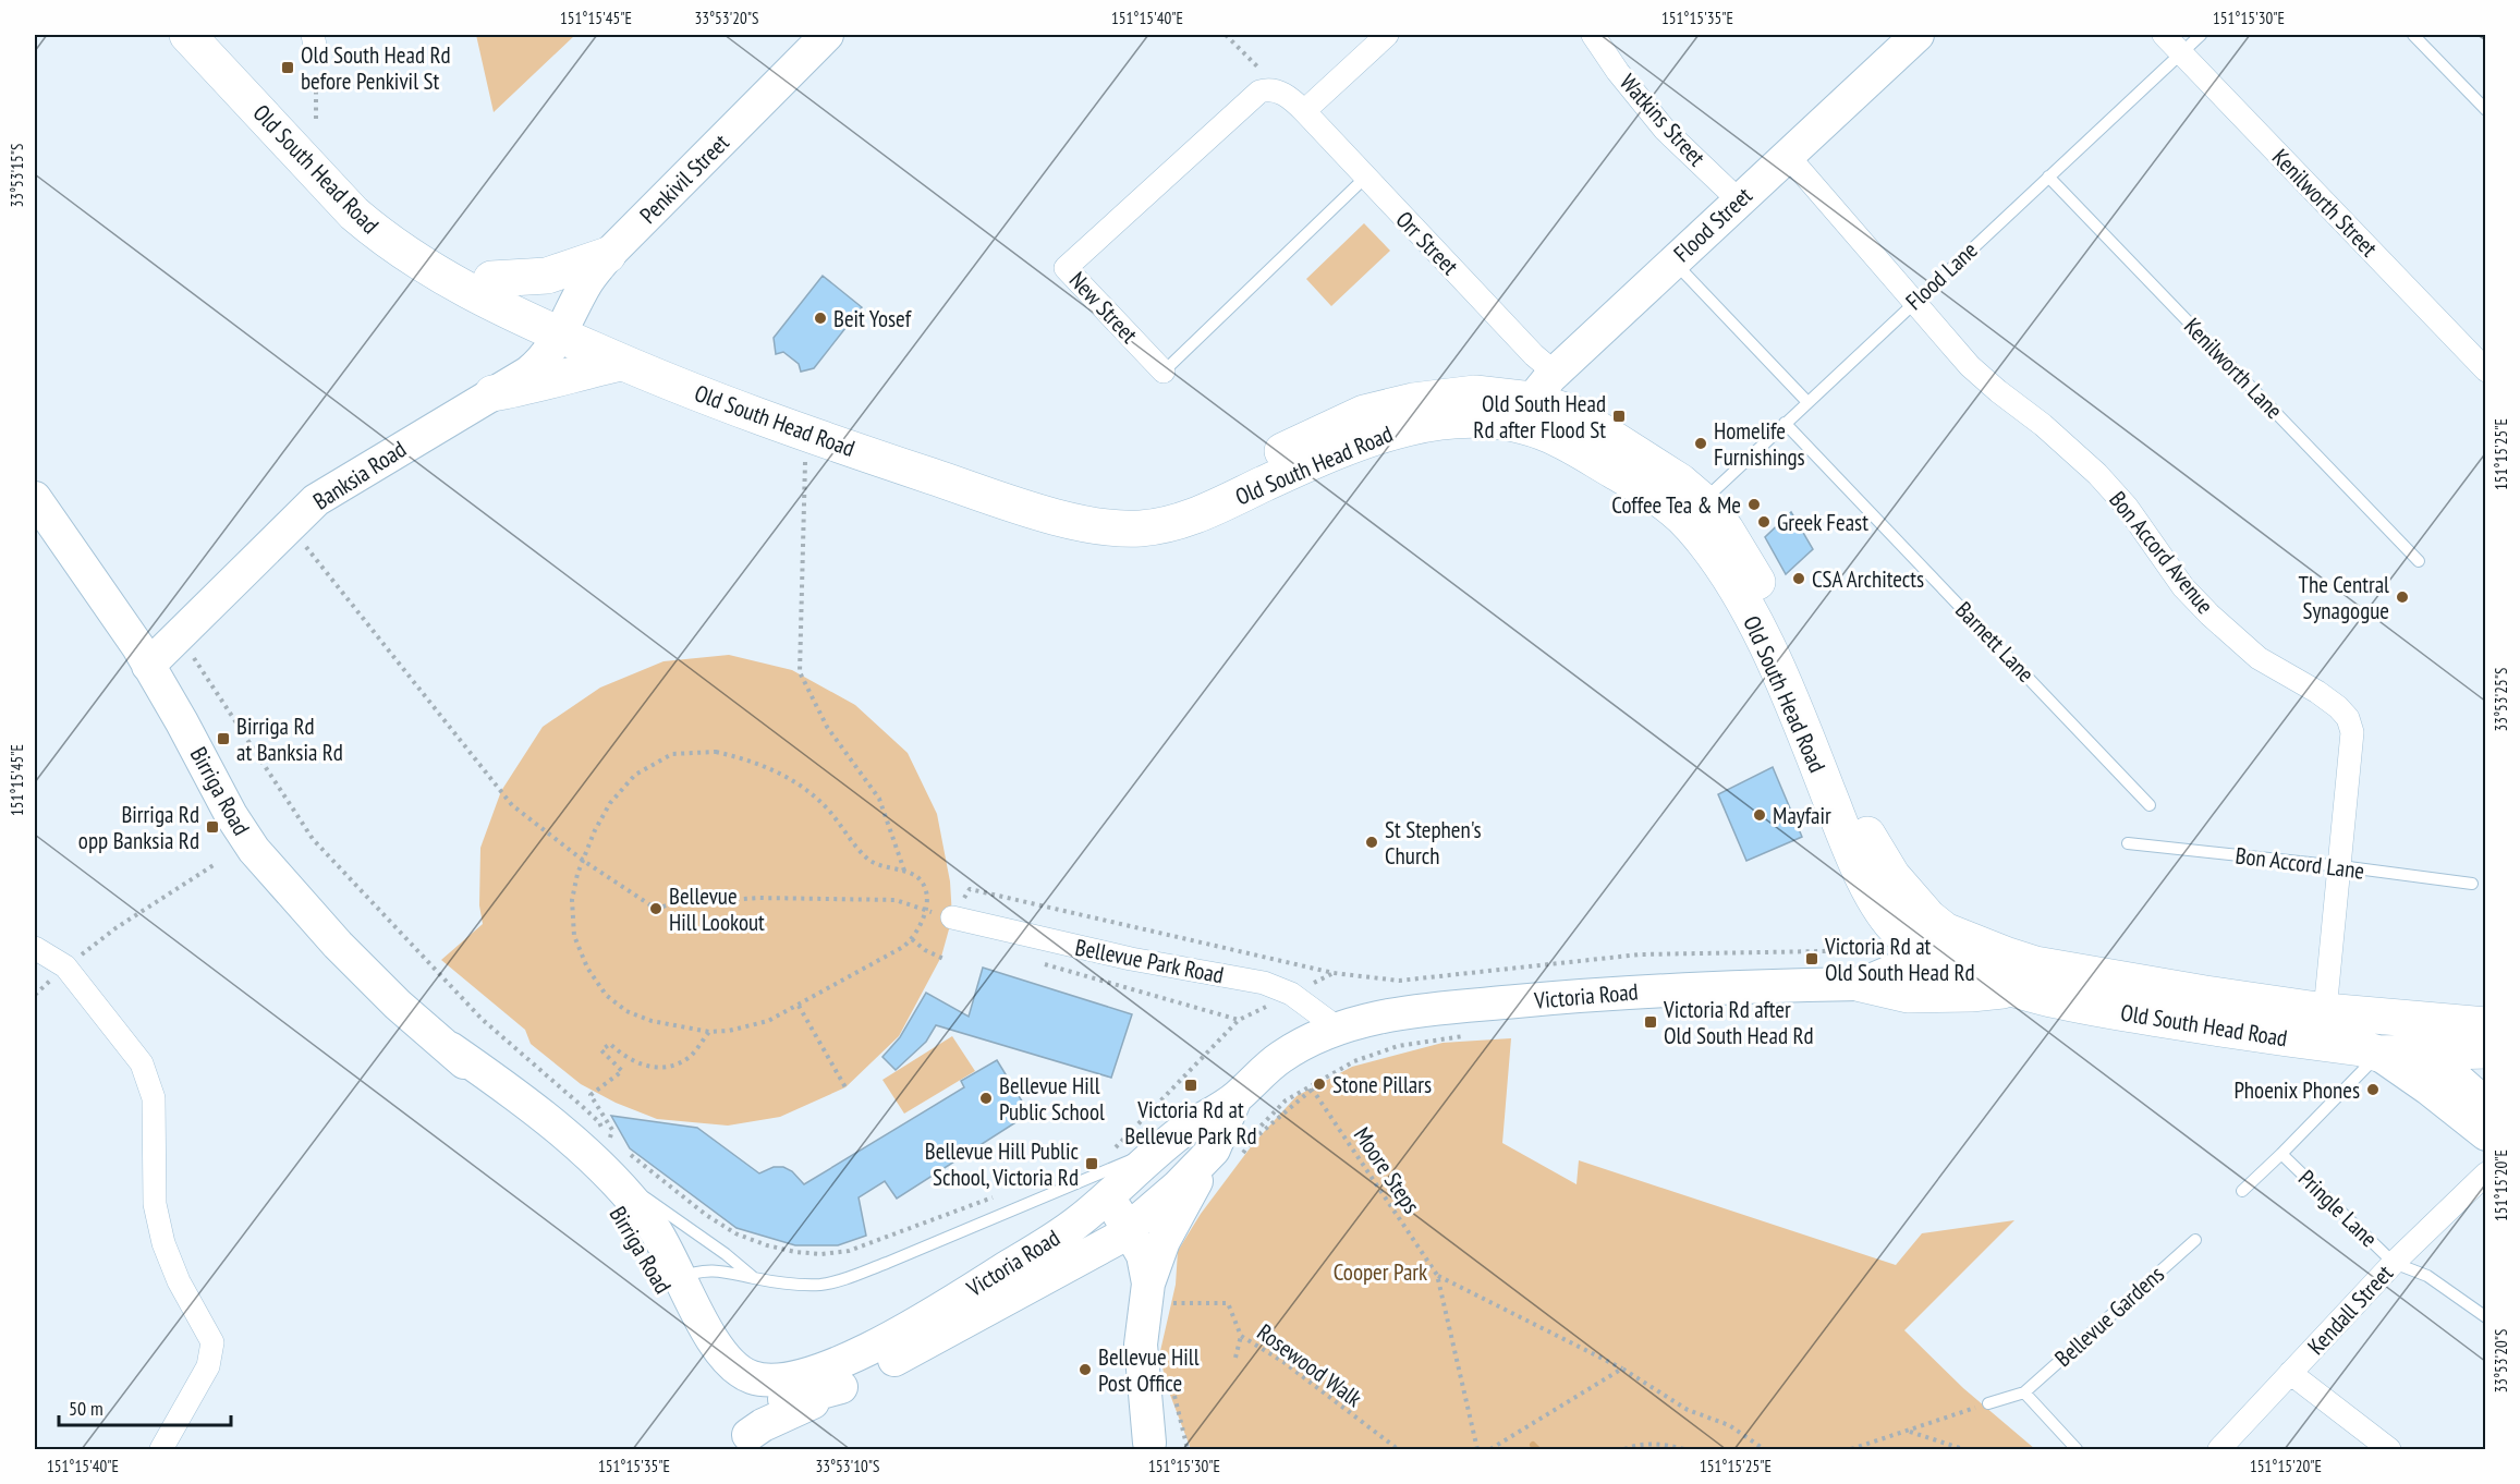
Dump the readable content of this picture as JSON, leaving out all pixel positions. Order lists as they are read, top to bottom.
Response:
{
  "streets": {
    "main road": ["Old South Head Road"],
    "street": [
      "Watkins Street",
      "Penkivil Street",
      "Kenilworth Street",
      "Flood Street",
      "Orr Street",
      "New Street",
      "Banksia Road",
      "Bon Accord Avenue",
      "Birriga Road",
      "Bellevue Park Road",
      "Victoria Road",
      "Kendall Street"
    ],
    "lane": [
      "Flood Lane",
      "Kenilworth Lane",
      "Barnett Lane",
      "Bon Accord Lane",
      "Pringle Lane",
      "Bellevue Gardens"
    ],
    "path": ["Moore Steps", "Rosewood Walk"]
  },
  "crossings": [
    ["Watkins Street", "Flood Street"],
    ["Old South Head Road", "Penkivil Street"],
    ["Old South Head Road", "Flood Street"],
    ["Old South Head Road", "Flood Lane"],
    ["Old South Head Road", "Banksia Road"],
    ["Old South Head Road", "Bon Accord Avenue"],
    ["Old South Head Road", "Victoria Road"],
    ["Penkivil Street", "Banksia Road"],
    ["Kenilworth Street", "Flood Lane"],
    ["Flood Street", "Orr Street"],
    ["Flood Street", "Bon Accord Avenue"],
    ["Orr Street", "New Street"],
    ["Flood Lane", "Kenilworth Lane"],
    ["Flood Lane", "Bon Accord Avenue"],
    ["Flood Lane", "Barnett Lane"],
    ["Banksia Road", "Birriga Road"],
    ["Bon Accord Avenue", "Bon Accord Lane"],
    ["Birriga Road", "Victoria Road"],
    ["Bellevue Park Road", "Victoria Road"],
    ["Pringle Lane", "Kendall Street"]
  ],
  "parks": ["Cooper Park"],
  "places": {
    "transit": [
      "Old South Head Rd before Penkivil St",
      "Old South Head Rd after Flood St",
      "Birriga Rd at Banksia Rd",
      "Birriga Rd opp Banksia Rd",
      "Victoria Rd at Old South Head Rd",
      "Victoria Rd after Old South Head Rd",
      "Victoria Rd at Bellevue Park Rd",
      "Bellevue Hill Public School, Victoria Rd"
    ],
    "other": [
      "Beit Yosef",
      "Homelife Furnishings",
      "Coffee Tea & Me",
      "Greek Feast",
      "CSA Architects",
      "The Central Synagogue",
      "Mayfair",
      "St Stephen's Church",
      "Bellevue Hill Lookout",
      "Stone Pillars",
      "Phoenix Phones",
      "Bellevue Hill Public School",
      "Bellevue Hill Post Office"
    ]
  },
  "scale_bar": "50 m",
  "coordinates": [
    "151°15'45\"E",
    "33°53'20\"S",
    "151°15'40\"E",
    "151°15'35\"E",
    "151°15'30\"E",
    "33°53'15\"S",
    "151°15'25\"E",
    "33°53'25\"S",
    "151°15'20\"E",
    "33°53'10\"S"
  ]
}
